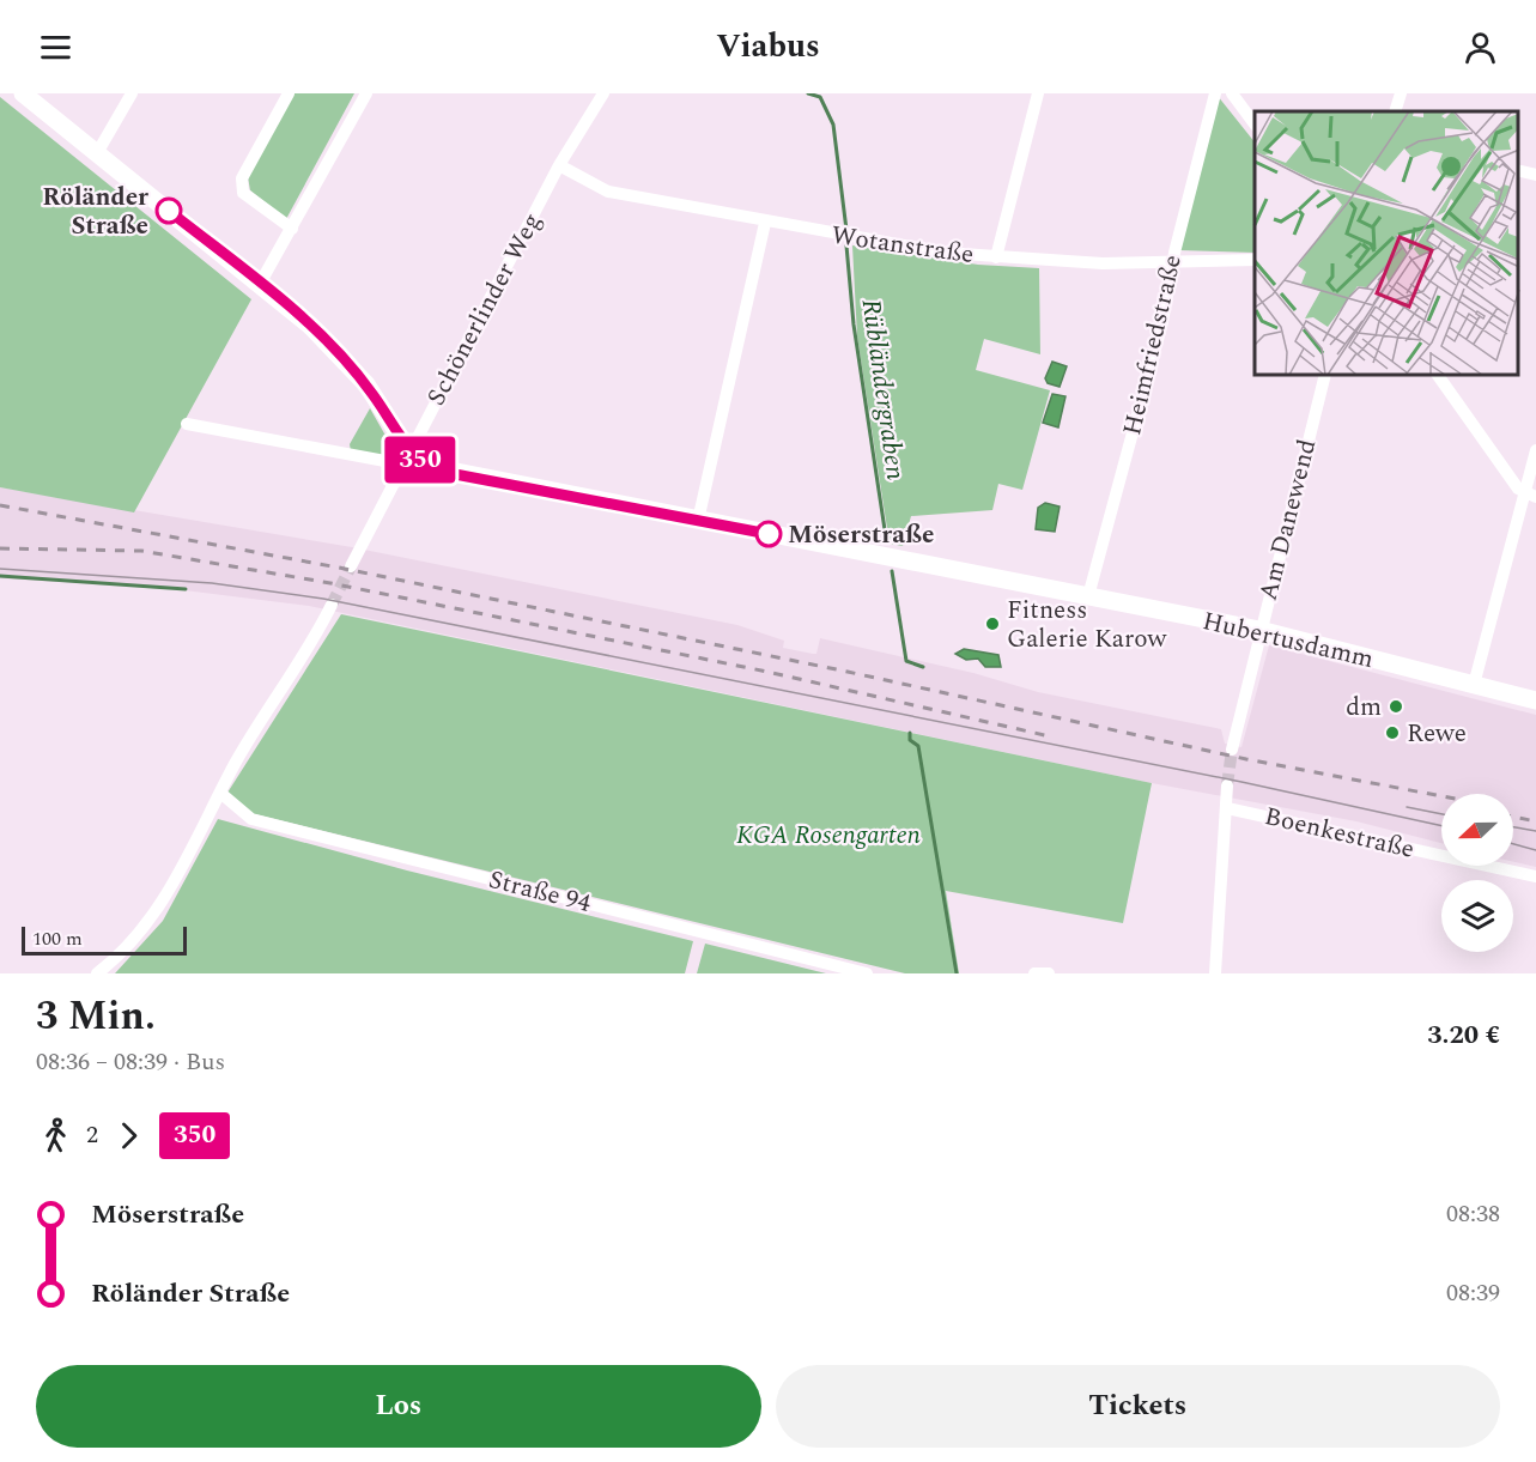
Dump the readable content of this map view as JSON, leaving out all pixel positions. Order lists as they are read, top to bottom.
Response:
{
  "streets": {
    "street": [
      "Wotanstraße",
      "Schönerlinder Weg",
      "Heimfriedstraße",
      "Am Danewend",
      "Hubertusdamm",
      "Boenkestraße",
      "Straße 94"
    ]
  },
  "crossings": [
    ["Wotanstraße", "Schönerlinder Weg"],
    ["Wotanstraße", "Heimfriedstraße"],
    ["Schönerlinder Weg", "Hubertusdamm"],
    ["Heimfriedstraße", "Hubertusdamm"],
    ["Am Danewend", "Hubertusdamm"]
  ],
  "water": ["Rübländergraben"],
  "parks": ["KGA Rosengarten"],
  "places": [
    "Röländer Straße",
    "Möserstraße",
    "Fitness Galerie Karow",
    "dm",
    "Rewe"
  ],
  "lines": ["bus line 350"],
  "scale_bar": "100 m",
  "north": "left",
  "page": {
    "header": "Viabus",
    "on_map": "350",
    "scale": "100 m",
    "heading": ["3 Min.", "08:36 – 08:39 · Bus", "3.20 €"],
    "legs": ["2", "350"],
    "list": [
      {
        "name": "Möserstraße",
        "value": "08:38"
      },
      {
        "name": "Röländer Straße",
        "value": "08:39"
      }
    ],
    "buttons": ["Los", "Tickets"]
  }
}
